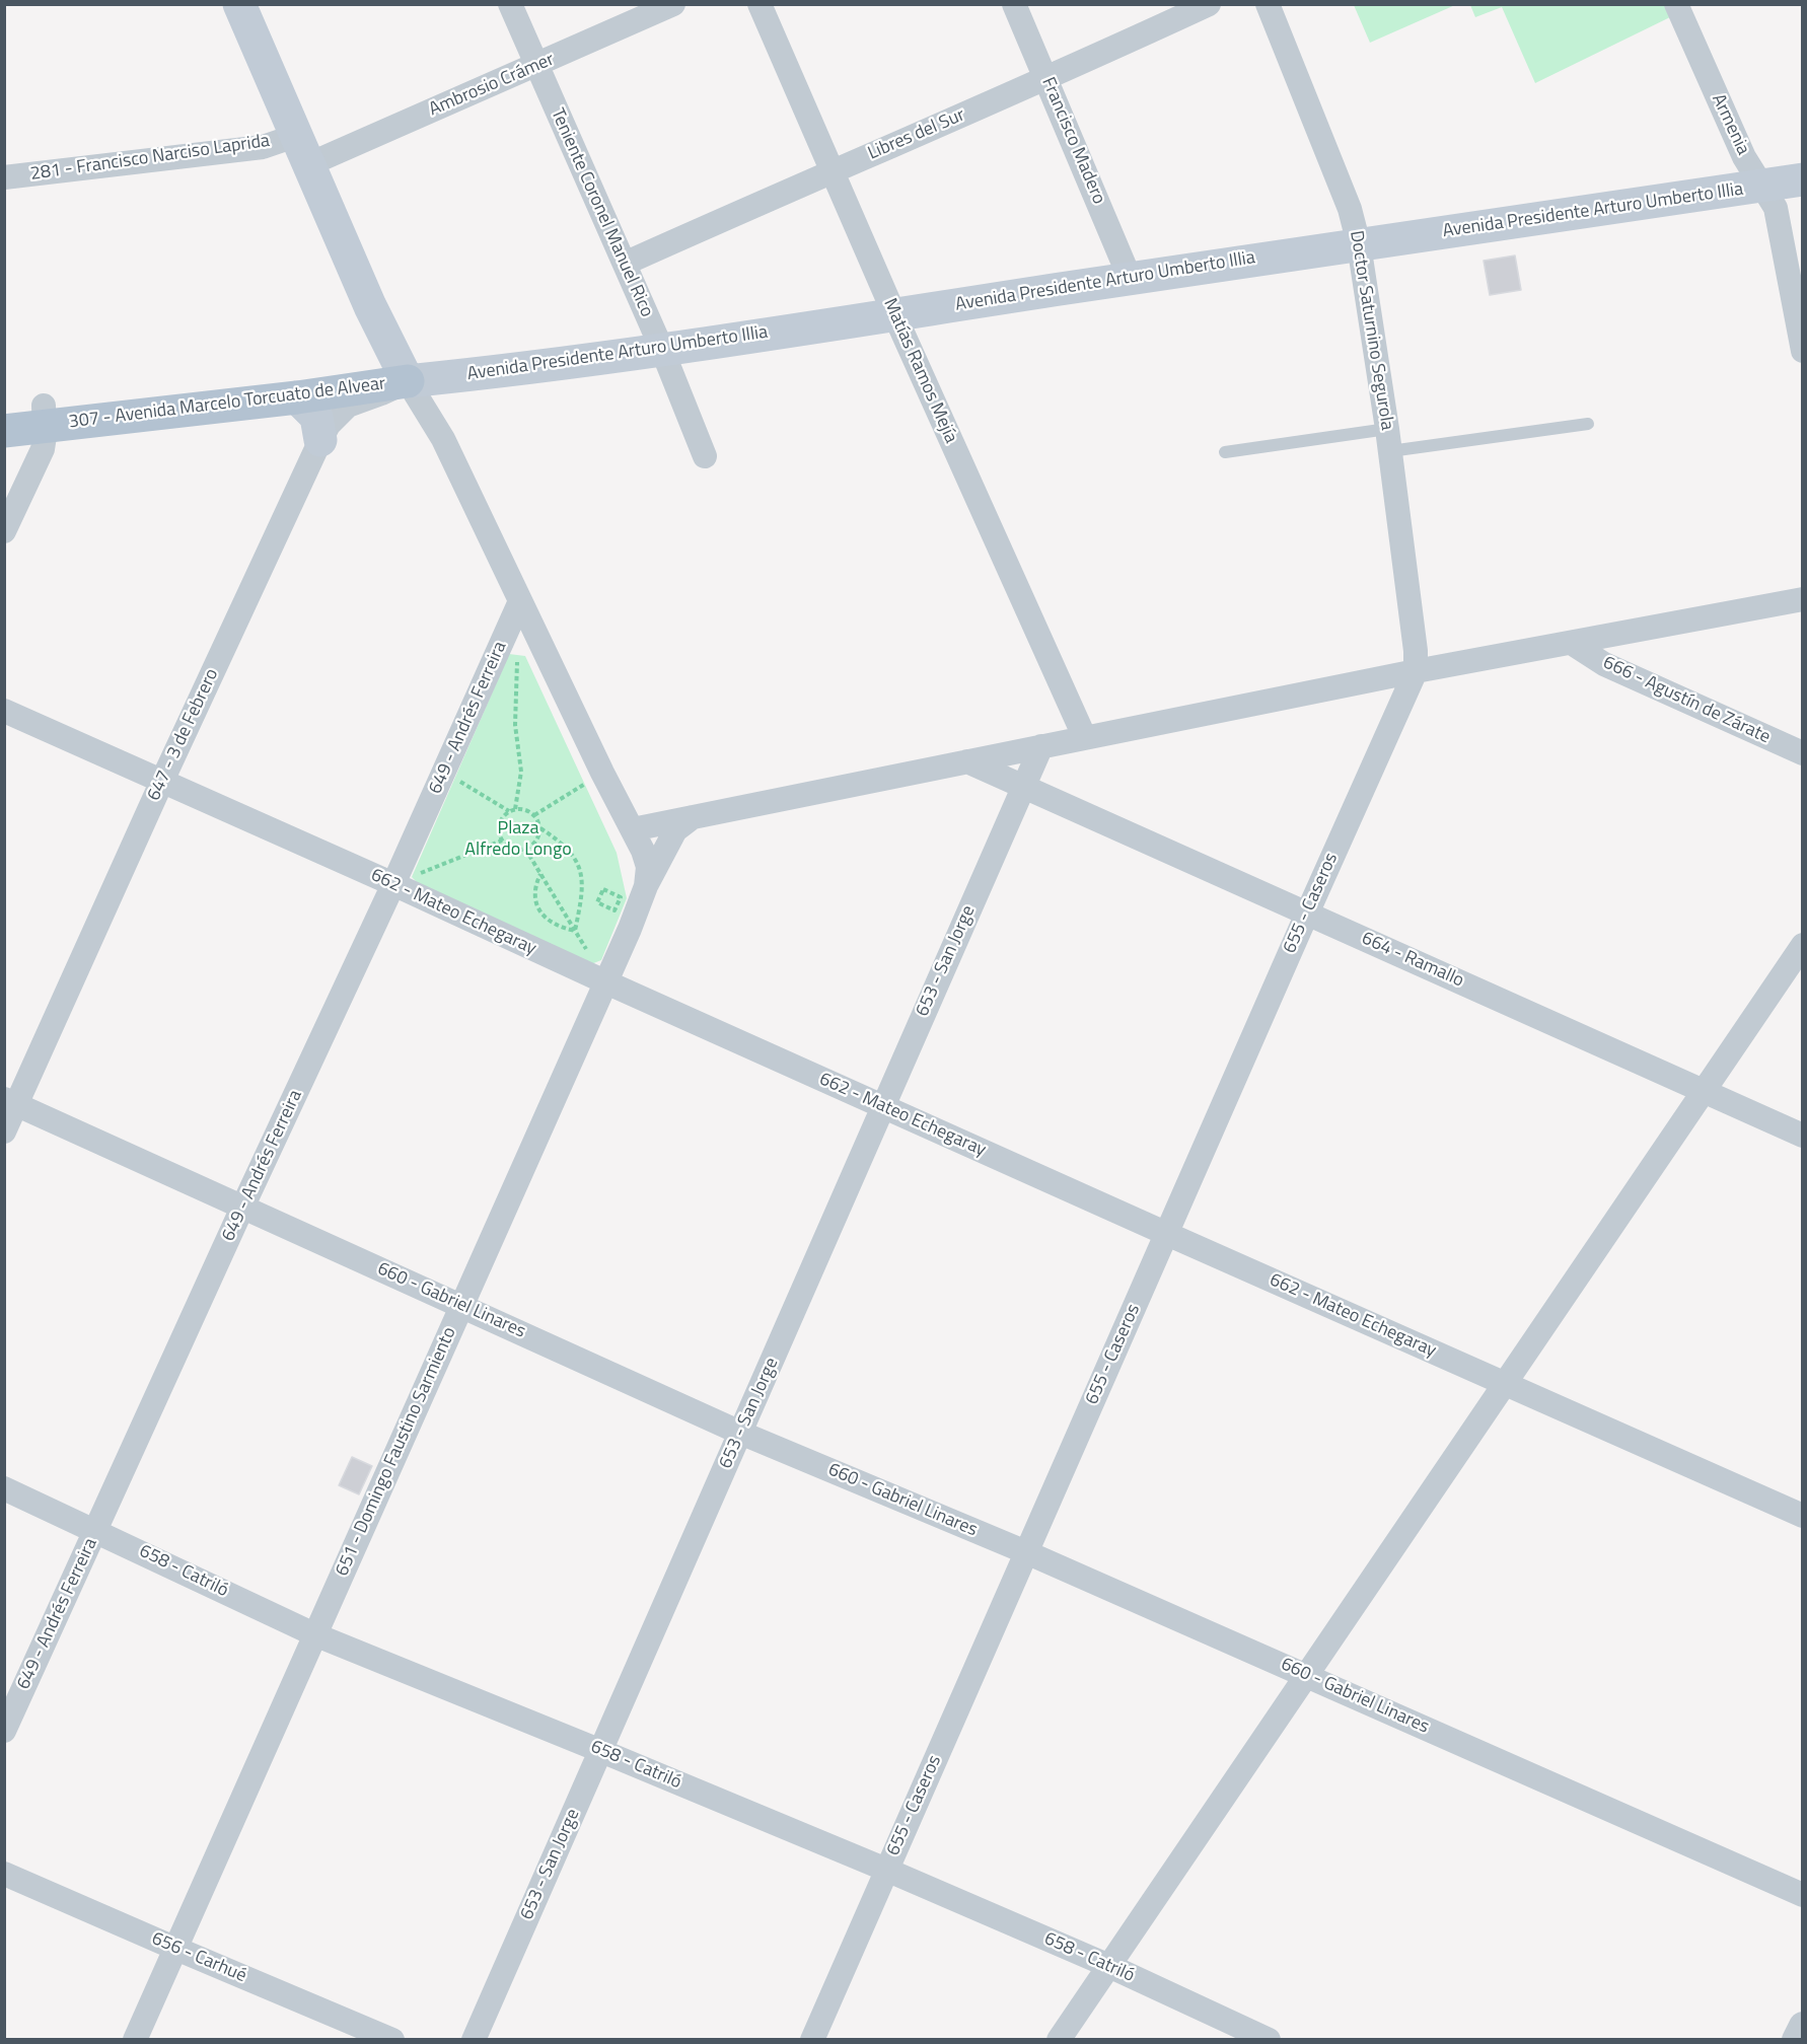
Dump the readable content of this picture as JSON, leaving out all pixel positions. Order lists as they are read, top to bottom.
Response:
{
  "streets": {
    "main road": ["Avenida Presidente Arturo Umberto Illia", "307 - Avenida Marcelo Torcuato de Alvear"],
    "street": [
      "Ambrosio Crámer",
      "Armenia",
      "Libres del Sur",
      "Francisco Madero",
      "281 - Francisco Narciso Laprida",
      "Teniente Coronel Manuel Rico",
      "Doctor Saturnino Segurola",
      "Matías Ramos Mejía",
      "666 - Agustín de Zárate",
      "649 - Andrés Ferreira",
      "647 - 3 de Febrero",
      "655 - Caseros",
      "662 - Mateo Echegaray",
      "664 - Ramallo",
      "653 - San Jorge",
      "660 - Gabriel Linares",
      "651 - Domingo Faustino Sarmiento",
      "658 - Catriló",
      "656 - Carhué"
    ]
  },
  "crossings": [
    ["Ambrosio Crámer", "281 - Francisco Narciso Laprida"],
    ["Ambrosio Crámer", "Teniente Coronel Manuel Rico"],
    ["Armenia", "Avenida Presidente Arturo Umberto Illia"],
    ["Libres del Sur", "Francisco Madero"],
    ["Libres del Sur", "Teniente Coronel Manuel Rico"],
    ["Libres del Sur", "Matías Ramos Mejía"],
    ["Francisco Madero", "Avenida Presidente Arturo Umberto Illia"],
    ["Avenida Presidente Arturo Umberto Illia", "Teniente Coronel Manuel Rico"],
    ["Avenida Presidente Arturo Umberto Illia", "Doctor Saturnino Segurola"],
    ["Avenida Presidente Arturo Umberto Illia", "Matías Ramos Mejía"],
    ["Avenida Presidente Arturo Umberto Illia", "307 - Avenida Marcelo Torcuato de Alvear"],
    ["Avenida Presidente Arturo Umberto Illia", "647 - 3 de Febrero"],
    ["Avenida Presidente Arturo Umberto Illia", "651 - Domingo Faustino Sarmiento"],
    ["Doctor Saturnino Segurola", "655 - Caseros"],
    ["307 - Avenida Marcelo Torcuato de Alvear", "647 - 3 de Febrero"],
    ["307 - Avenida Marcelo Torcuato de Alvear", "651 - Domingo Faustino Sarmiento"],
    ["649 - Andrés Ferreira", "662 - Mateo Echegaray"],
    ["649 - Andrés Ferreira", "660 - Gabriel Linares"],
    ["649 - Andrés Ferreira", "651 - Domingo Faustino Sarmiento"],
    ["649 - Andrés Ferreira", "658 - Catriló"],
    ["647 - 3 de Febrero", "662 - Mateo Echegaray"],
    ["647 - 3 de Febrero", "660 - Gabriel Linares"],
    ["647 - 3 de Febrero", "651 - Domingo Faustino Sarmiento"],
    ["655 - Caseros", "662 - Mateo Echegaray"],
    ["655 - Caseros", "664 - Ramallo"],
    ["655 - Caseros", "660 - Gabriel Linares"],
    ["655 - Caseros", "658 - Catriló"],
    ["662 - Mateo Echegaray", "653 - San Jorge"],
    ["662 - Mateo Echegaray", "651 - Domingo Faustino Sarmiento"],
    ["664 - Ramallo", "653 - San Jorge"],
    ["653 - San Jorge", "660 - Gabriel Linares"],
    ["653 - San Jorge", "658 - Catriló"],
    ["660 - Gabriel Linares", "651 - Domingo Faustino Sarmiento"],
    ["651 - Domingo Faustino Sarmiento", "658 - Catriló"],
    ["651 - Domingo Faustino Sarmiento", "656 - Carhué"]
  ],
  "parks": ["Plaza Alfredo Longo"]
}
